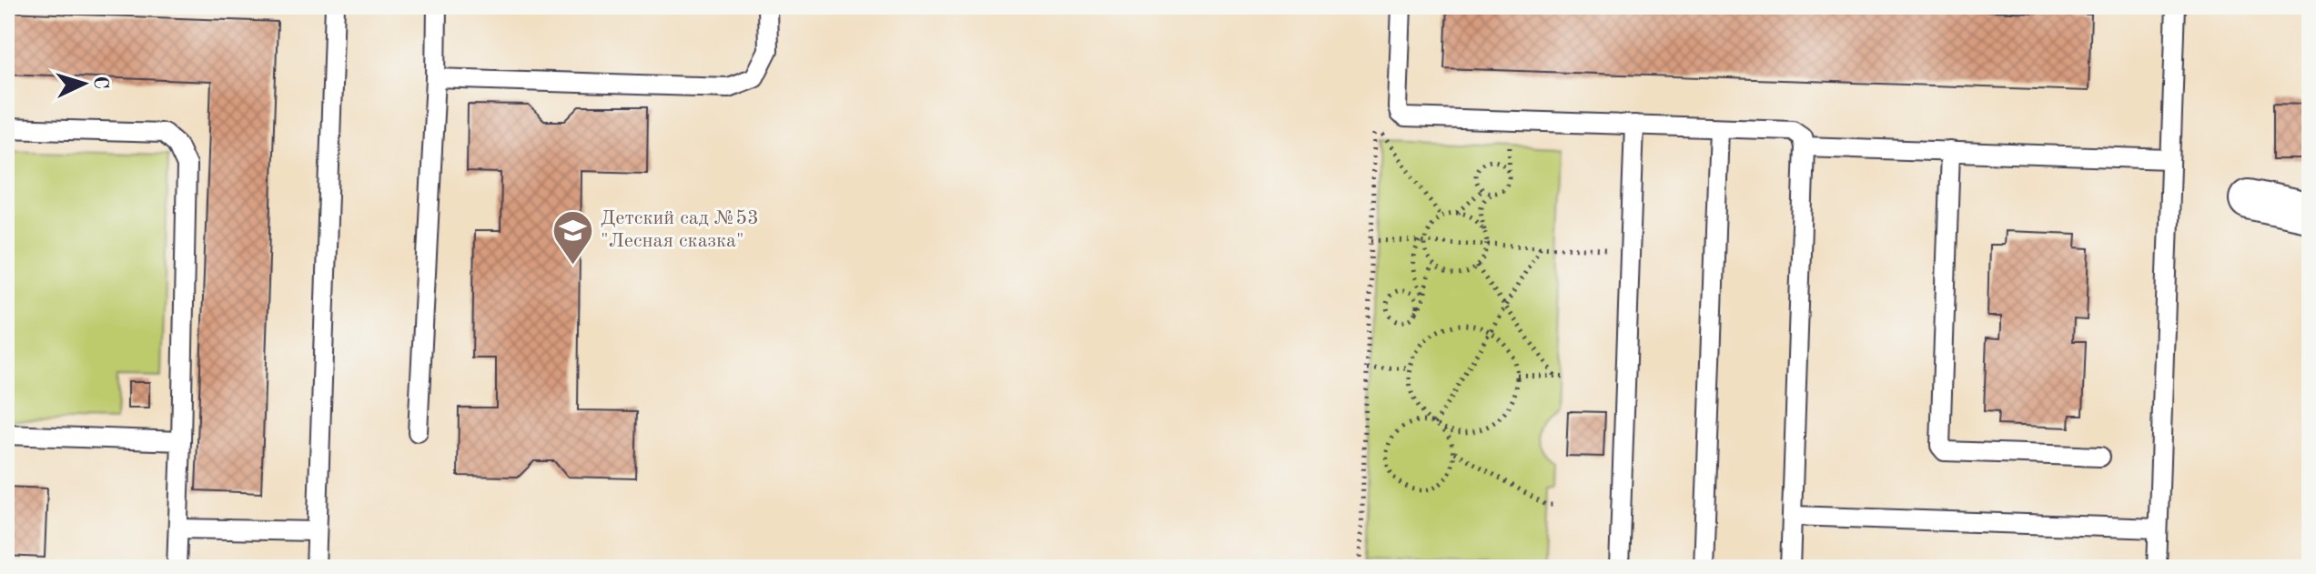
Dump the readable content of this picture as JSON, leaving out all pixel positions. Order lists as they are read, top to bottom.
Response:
{
  "places": {
    "school or university": ["Детский сад №53 \"Лесная сказка\""]
  },
  "north": "right"
}
